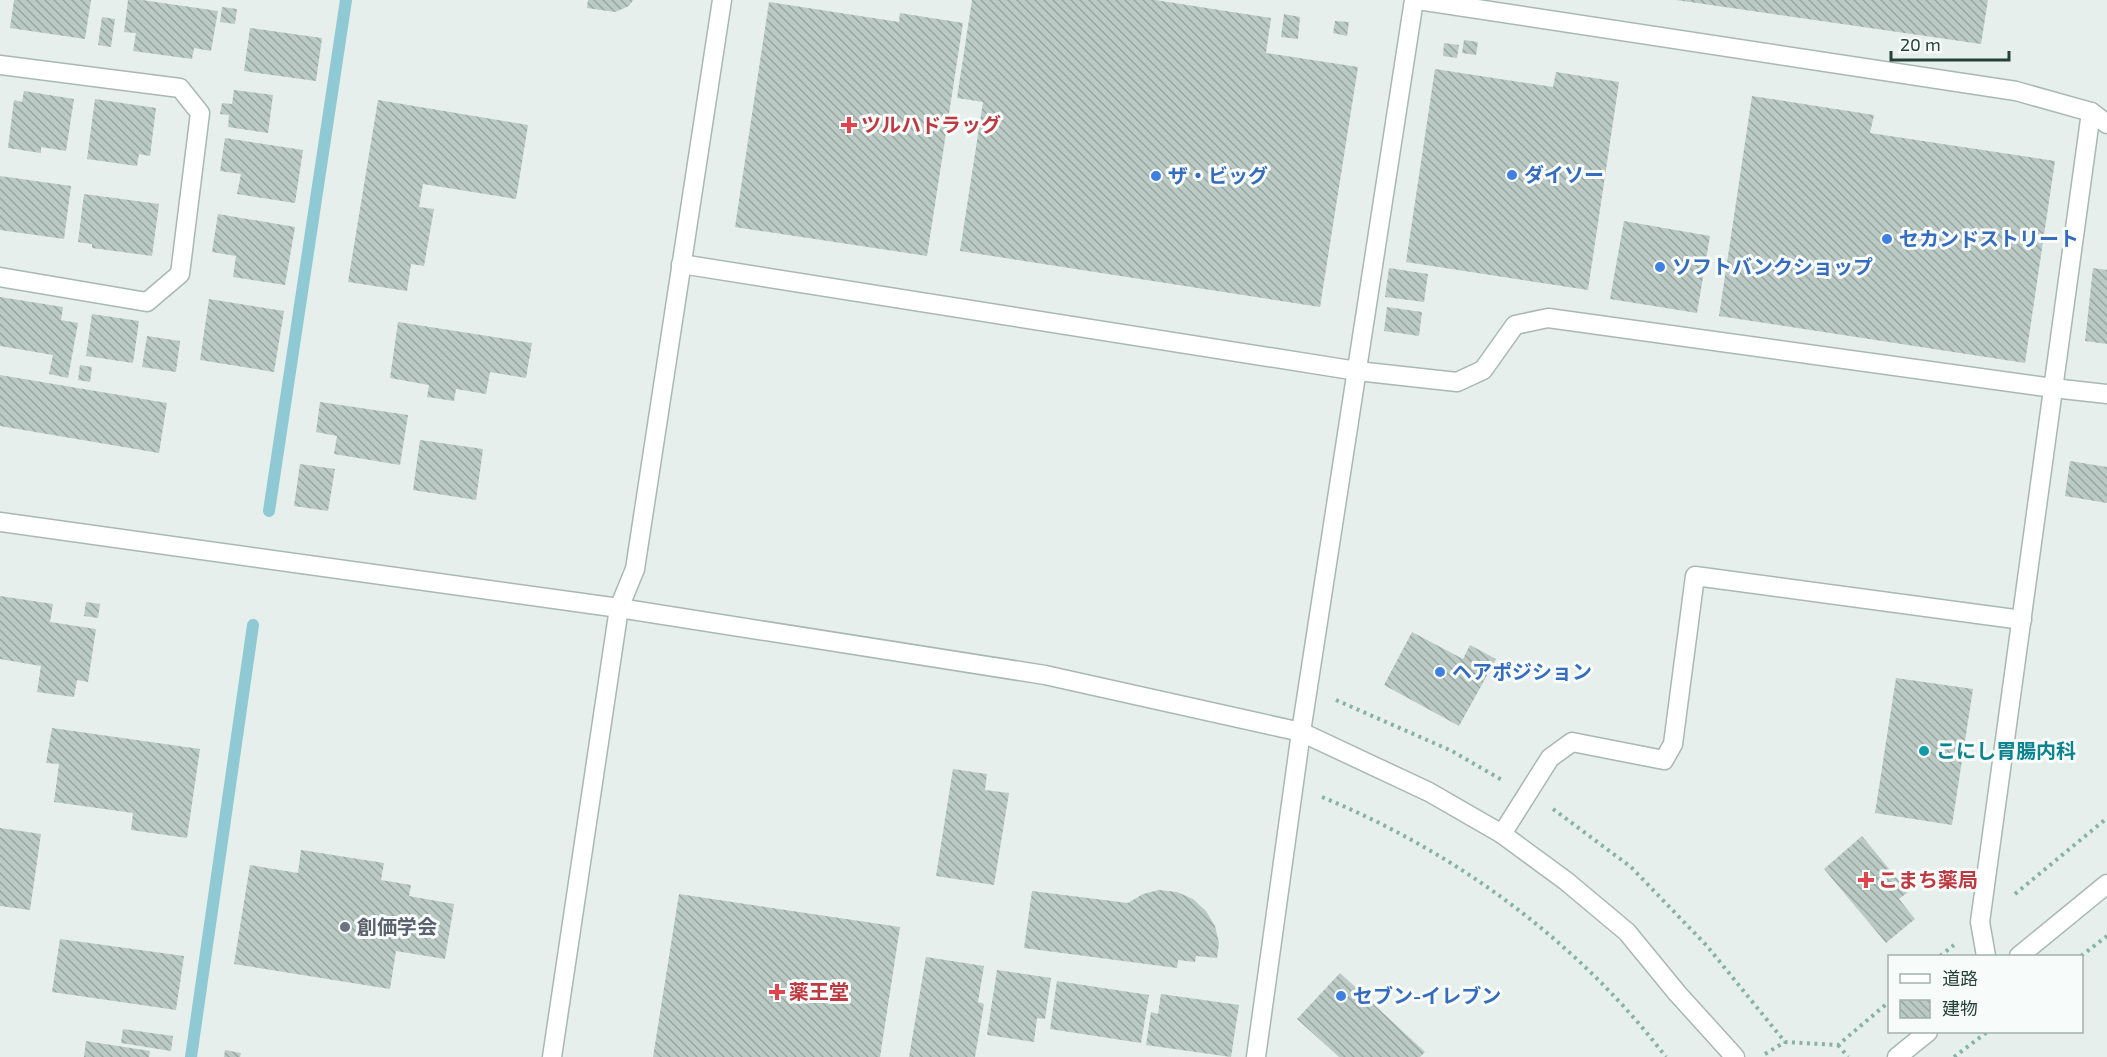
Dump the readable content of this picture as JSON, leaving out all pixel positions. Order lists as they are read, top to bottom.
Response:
{
  "places": {
    "health": ["ツルハドラッグ", "こまち薬局", "薬王堂"],
    "other": [
      "ダイソー",
      "ザ・ビッグ",
      "セカンドストリート",
      "ソフトバンクショップ",
      "ヘアポジション",
      "こにし胃腸内科",
      "創価学会",
      "セブン-イレブン"
    ]
  },
  "legend": ["道路", "建物"],
  "scale_bar": "20 m"
}
